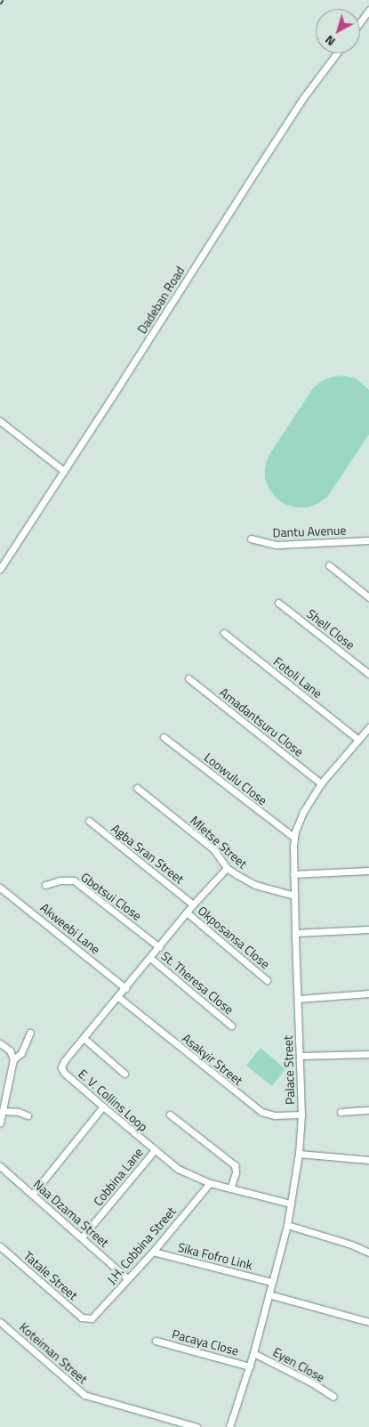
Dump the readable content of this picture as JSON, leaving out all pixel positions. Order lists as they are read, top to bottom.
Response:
{
  "streets": {
    "street": [
      "Dadeban Road",
      "Dantu Avenue",
      "Shell Close",
      "Fotoli Lane",
      "Amadantsuru Close",
      "Loowulu Close",
      "Mletse Street",
      "Agba Sran Street",
      "Gbotsui Close",
      "Akweebi Lane",
      "Okposansa Close",
      "St. Theresa Close",
      "Asakyir Street",
      "Palace Street",
      "E. V. Collins Loop",
      "Cobbina Lane",
      "Naa Dzama Street",
      "J.H. Cobbina Street",
      "Sika Fofro Link",
      "Tatale Street",
      "Pacaya Close",
      "Koteiman Street",
      "Eyen Close"
    ]
  },
  "crossings": [
    ["Fotoli Lane", "Palace Street"],
    ["Amadantsuru Close", "Palace Street"],
    ["Loowulu Close", "Palace Street"],
    ["Mletse Street", "Palace Street"],
    ["Mletse Street", "E. V. Collins Loop"],
    ["Agba Sran Street", "E. V. Collins Loop"],
    ["Gbotsui Close", "E. V. Collins Loop"],
    ["Akweebi Lane", "E. V. Collins Loop"],
    ["Okposansa Close", "E. V. Collins Loop"],
    ["St. Theresa Close", "E. V. Collins Loop"],
    ["Asakyir Street", "Palace Street"],
    ["Asakyir Street", "E. V. Collins Loop"],
    ["Palace Street", "E. V. Collins Loop"],
    ["Palace Street", "Sika Fofro Link"],
    ["Palace Street", "Pacaya Close"],
    ["Palace Street", "Eyen Close"],
    ["E. V. Collins Loop", "Cobbina Lane"],
    ["E. V. Collins Loop", "J.H. Cobbina Street"],
    ["Cobbina Lane", "Naa Dzama Street"],
    ["Naa Dzama Street", "J.H. Cobbina Street"],
    ["J.H. Cobbina Street", "Sika Fofro Link"],
    ["J.H. Cobbina Street", "Tatale Street"]
  ],
  "north": "bottom left"
}
